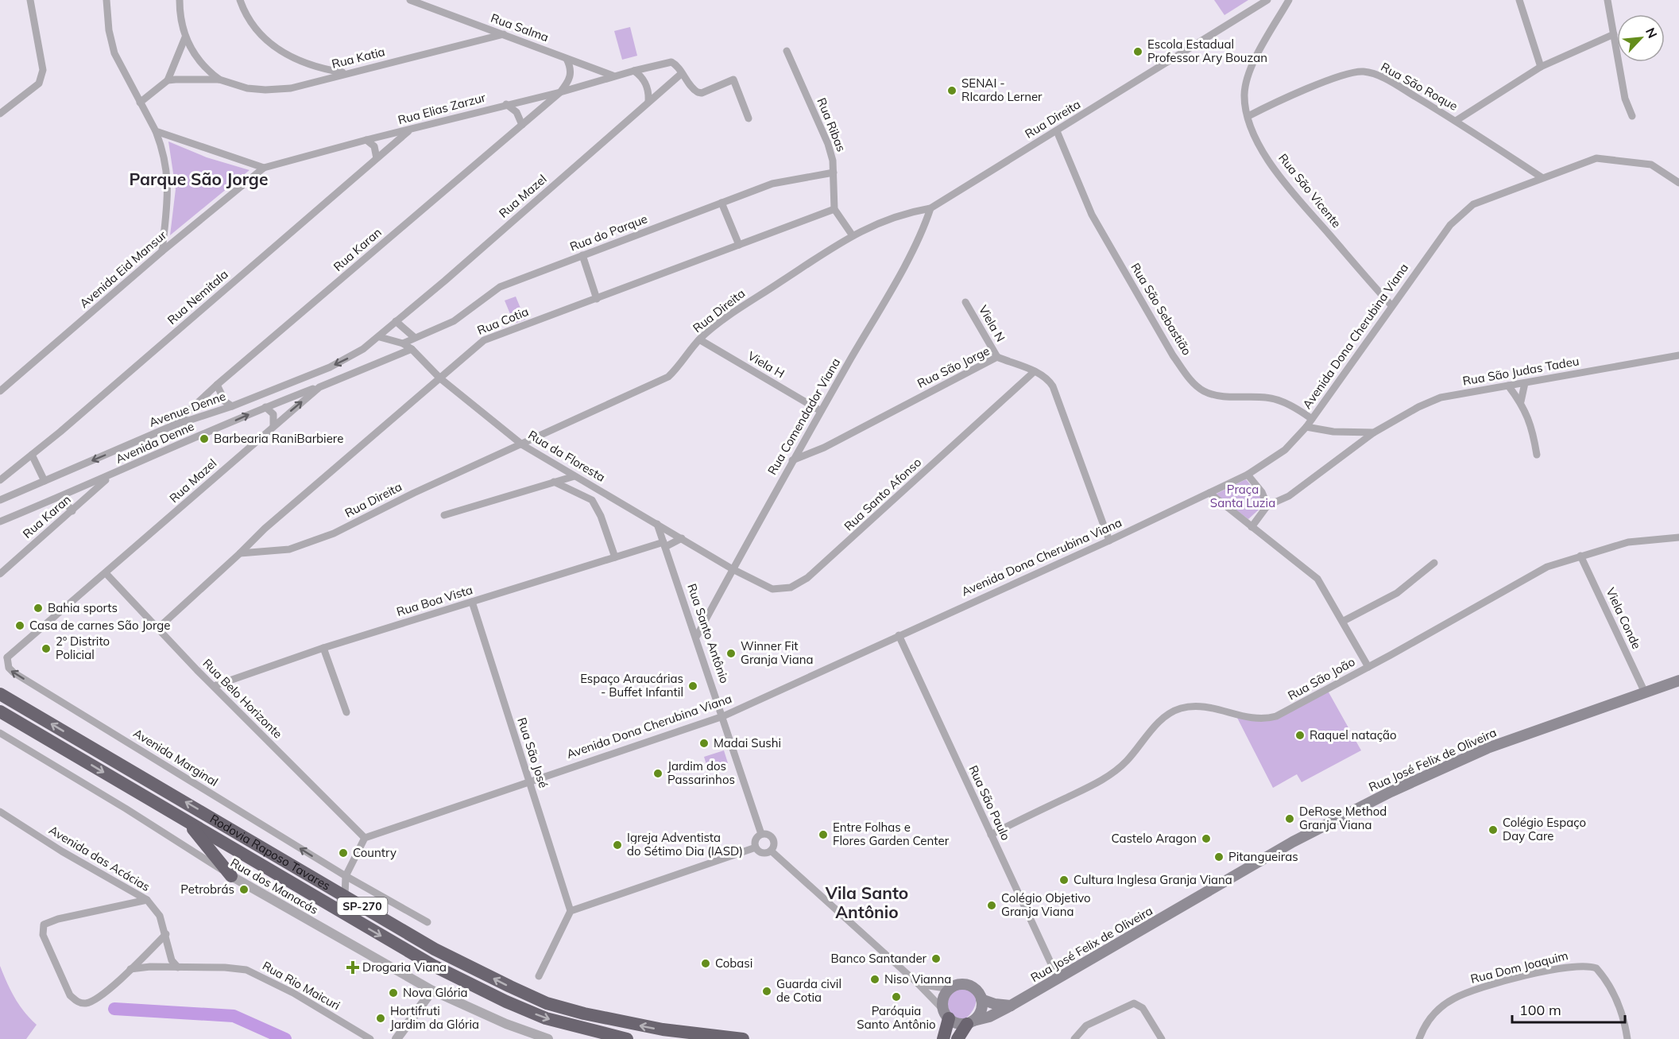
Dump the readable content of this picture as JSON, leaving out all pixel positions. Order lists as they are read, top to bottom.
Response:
{
  "streets": {
    "highway": ["Rodovia Raposo Tavares", "SP-270"],
    "main road": ["Rua José Felix de Oliveira"],
    "street": [
      "Rua Salma",
      "Rua Katia",
      "Rua São Roque",
      "Rua Elias Zarzur",
      "Rua Direita",
      "Rua Ribas",
      "Rua São Vicente",
      "Rua Mazel",
      "Rua do Parque",
      "Rua Karan",
      "Avenida Eid Mansur",
      "Rua Nemitala",
      "Rua São Sebastião",
      "Rua Cotia",
      "Viela N",
      "Avenida Dona Cherubina Viana",
      "Viela H",
      "Rua São Jorge",
      "Rua São Judas Tadeu",
      "Avenue Denne",
      "Rua Comendador Viana",
      "Avenida Denne",
      "Rua da Floresta",
      "Rua Santo Afonso",
      "Rua Boa Vista",
      "Viela Conde",
      "Rua Santo Antônio",
      "Rua São João",
      "Rua Belo Horizonte",
      "Rua São José",
      "Avenida Marginal",
      "Rua São Paulo",
      "Avenida das Acácias",
      "Rua dos Manacás",
      "Rua Dom Joaquim",
      "Rua Rio Maicuri"
    ]
  },
  "crossings": [
    ["Rua Salma", "Rua Katia"],
    ["Rua Salma", "Rua Elias Zarzur"],
    ["Rua São Roque", "Rua São Vicente"],
    ["Rua São Roque", "Avenida Dona Cherubina Viana"],
    ["Rua Elias Zarzur", "Rua Mazel"],
    ["Rua Elias Zarzur", "Rua Karan"],
    ["Rua Elias Zarzur", "Avenida Eid Mansur"],
    ["Rua Elias Zarzur", "Rua Nemitala"],
    ["Rua Direita", "Rua São Sebastião"],
    ["Rua Direita", "Rua Cotia"],
    ["Rua Direita", "Viela H"],
    ["Rua Direita", "Rua Comendador Viana"],
    ["Rua Direita", "Rua da Floresta"],
    ["Rua Ribas", "Rua do Parque"],
    ["Rua Ribas", "Rua Cotia"],
    ["Rua São Vicente", "Avenida Dona Cherubina Viana"],
    ["Rua Mazel", "Avenue Denne"],
    ["Rua Mazel", "Avenida Denne"],
    ["Rua Mazel", "Rua da Floresta"],
    ["Rua Mazel", "Rua Belo Horizonte"],
    ["Rua Mazel", "Avenida Marginal"],
    ["Rua do Parque", "Rua da Floresta"],
    ["Rua Karan", "Avenue Denne"],
    ["Rua Karan", "Avenida Denne"],
    ["Rua São Sebastião", "Avenida Dona Cherubina Viana"],
    ["Rua Cotia", "Rua da Floresta"],
    ["Viela N", "Rua São Jorge"],
    ["Avenida Dona Cherubina Viana", "Rua São Jorge"],
    ["Avenida Dona Cherubina Viana", "Rua Santo Antônio"],
    ["Avenida Dona Cherubina Viana", "Rua Belo Horizonte"],
    ["Avenida Dona Cherubina Viana", "Rua São José"],
    ["Avenida Dona Cherubina Viana", "Rua São Paulo"],
    ["Viela H", "Rua Comendador Viana"],
    ["Rua São Jorge", "Rua Comendador Viana"],
    ["Rua São Jorge", "Rua Santo Afonso"],
    ["Avenue Denne", "Rua da Floresta"],
    ["Rua Comendador Viana", "Rua da Floresta"],
    ["Rua Comendador Viana", "Rua Santo Afonso"],
    ["Rua Comendador Viana", "Rua Santo Antônio"],
    ["Rua da Floresta", "Rua Santo Afonso"],
    ["Rua da Floresta", "Rua Boa Vista"],
    ["Rua da Floresta", "Rua Santo Antônio"],
    ["Rua Boa Vista", "Rua Santo Antônio"],
    ["Rua Boa Vista", "Rua Belo Horizonte"],
    ["Rua Boa Vista", "Rua São José"],
    ["Viela Conde", "Rua São João"],
    ["Viela Conde", "Rua José Felix de Oliveira"],
    ["Rua São João", "Rua São Paulo"],
    ["Rua José Felix de Oliveira", "Rua São Paulo"],
    ["Avenida das Acácias", "Rua Rio Maicuri"]
  ],
  "one_way": ["Avenue Denne", "Avenida Denne", "Avenida Marginal"],
  "districts": ["Parque São Jorge", "Vila Santo Antônio"],
  "parks": ["Praça Santa Luzia"],
  "places": {
    "other": [
      "Escola Estadual Professor Ary Bouzan",
      "SENAI - RIcardo Lerner",
      "Barbearia RaniBarbiere",
      "Bahia sports",
      "Casa de carnes São Jorge",
      "2º Distrito Policial",
      "Winner Fit Granja Viana",
      "Espaço Araucárias - Buffet Infantil",
      "Raquel natação",
      "Madai Sushi",
      "Jardim dos Passarinhos",
      "DeRose Method Granja Viana",
      "Colégio Espaço Day Care",
      "Entre Folhas e Flores Garden Center",
      "Castelo Aragon",
      "Igreja Adventista do Sétimo Dia (IASD)",
      "Country",
      "Pitangueiras",
      "Cultura Inglesa Granja Viana",
      "Petrobrás",
      "Colégio Objetivo Granja Viana",
      "Banco Santander",
      "Cobasi",
      "Niso Vianna",
      "Guarda civil de Cotia",
      "Nova Glória",
      "Paróquia Santo Antônio",
      "Hortifruti Jardim da Glória"
    ],
    "health": ["Drogaria Viana"]
  },
  "scale_bar": "100 m",
  "north": "top right"
}
